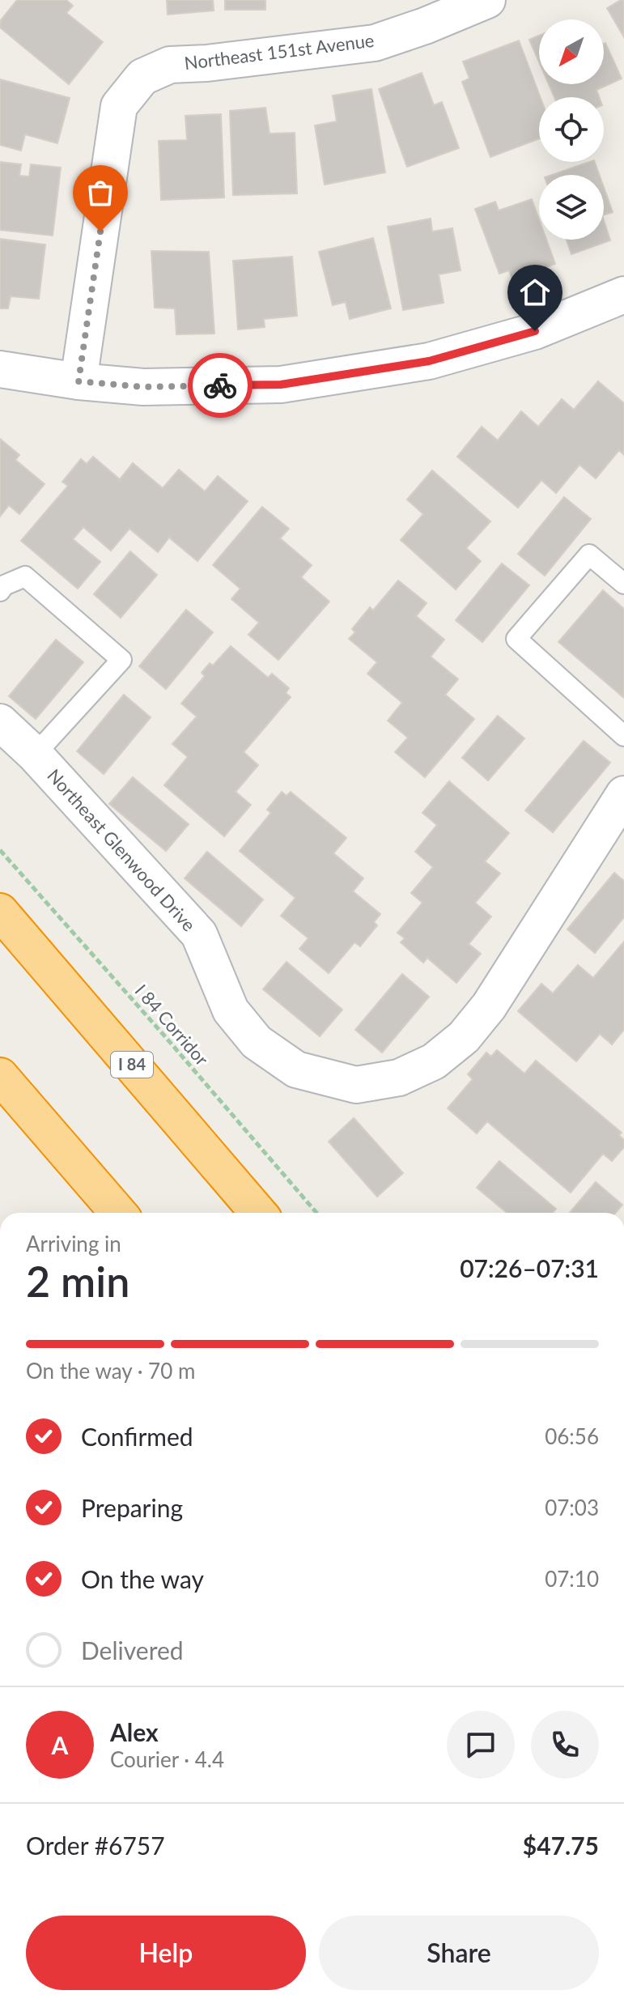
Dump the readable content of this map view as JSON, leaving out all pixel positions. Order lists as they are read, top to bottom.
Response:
{
  "streets": {
    "highway": ["I 84"],
    "street": ["Northeast 151st Avenue", "Northeast Glenwood Drive"],
    "path": ["I 84 Corridor"]
  },
  "north": "bottom left",
  "page": {
    "heading": ["2 min", "Arriving in", "07:26–07:31"],
    "panel": [
      "Alex",
      "Courier · 4.4",
      "Order #6757",
      "$47.75"
    ],
    "bar": "On the way · 70 m",
    "list": [
      ["Confirmed", "06:56"],
      ["Preparing", "07:03"],
      ["On the way", "07:10"],
      "Delivered"
    ],
    "round": "A",
    "buttons": ["Help", "Share"]
  }
}
